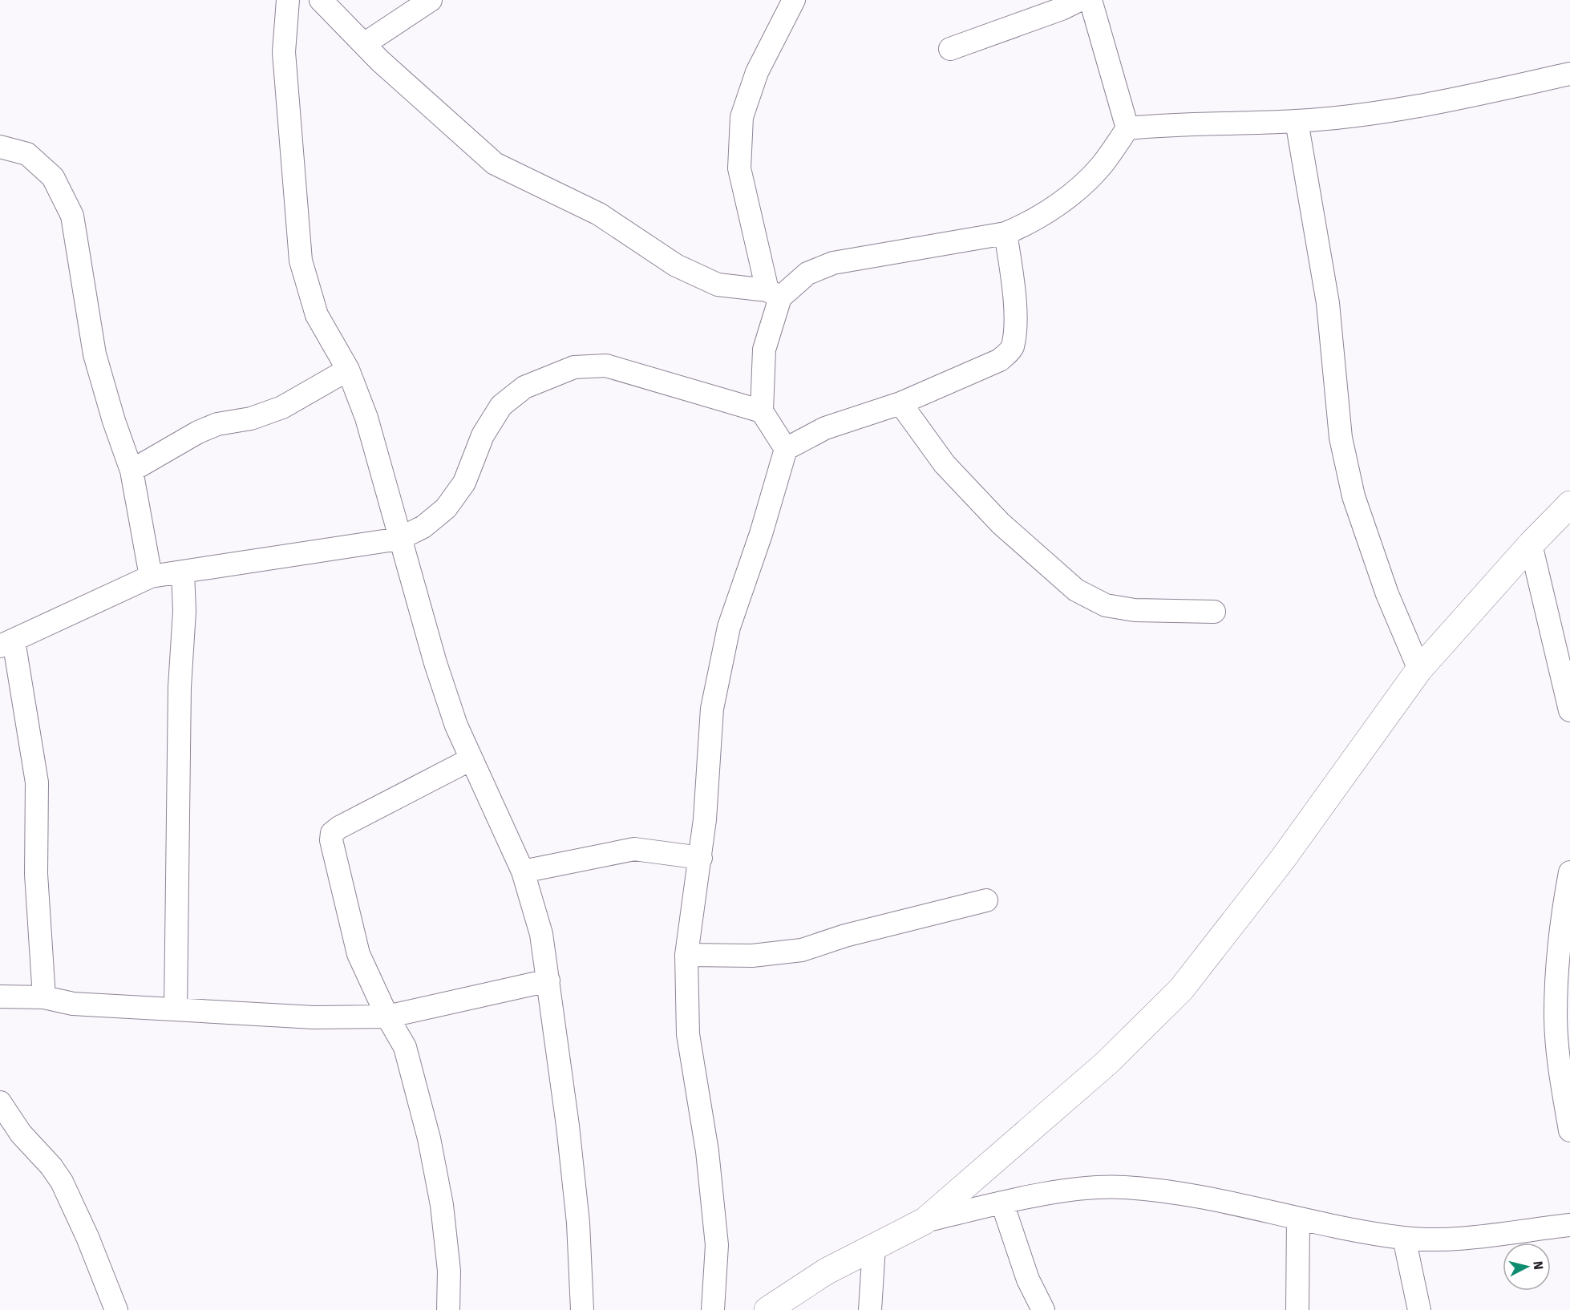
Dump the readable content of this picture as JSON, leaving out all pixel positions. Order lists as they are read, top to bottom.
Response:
{
  "north": "right"
}
